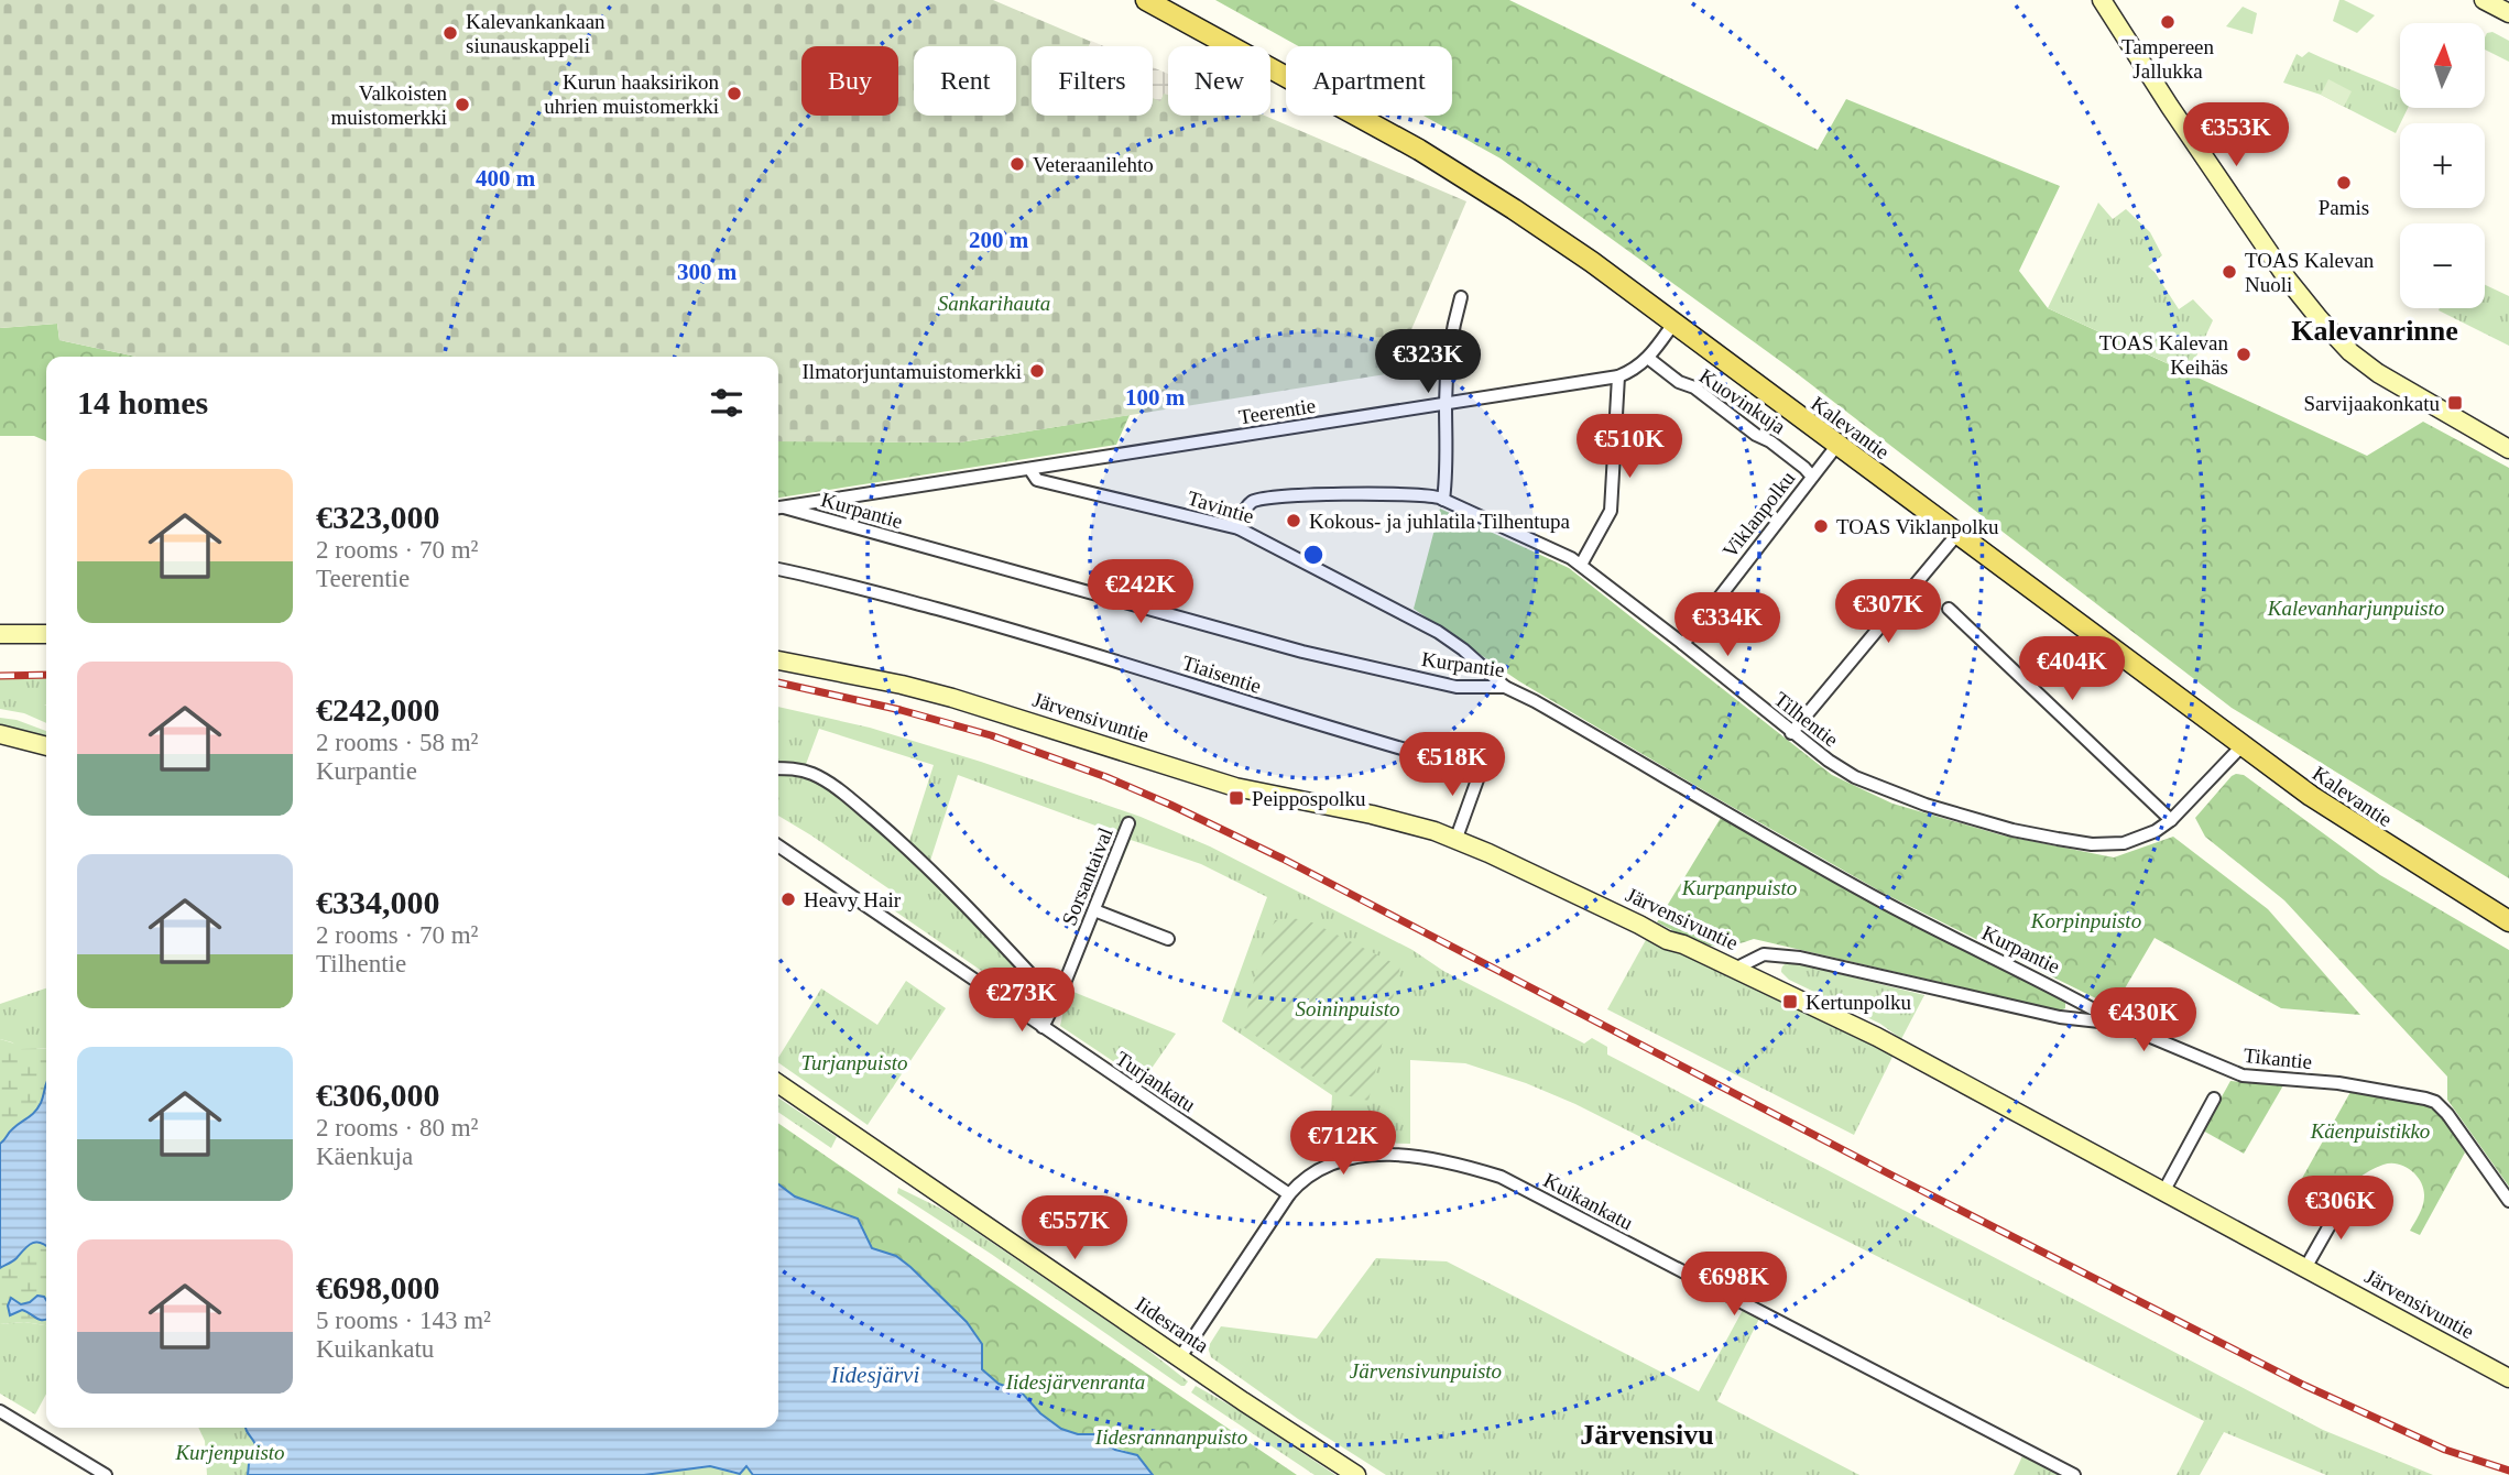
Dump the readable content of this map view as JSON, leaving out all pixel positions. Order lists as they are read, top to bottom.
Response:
{
  "streets": {
    "main road": ["Kalevantie"],
    "street": [
      "Kuovinkuja",
      "Teerentie",
      "Tavintie",
      "Kurpantie",
      "Viklanpolku",
      "Tiaisentie",
      "Järvensivuntie",
      "Tilhentie",
      "Sorsantaival",
      "Tikantie",
      "Turjankatu",
      "Kuikankatu",
      "Iidesranta"
    ]
  },
  "crossings": [
    ["Kuovinkuja", "Teerentie"],
    ["Kuovinkuja", "Viklanpolku"],
    ["Teerentie", "Kalevantie"],
    ["Teerentie", "Tavintie"],
    ["Teerentie", "Kurpantie"],
    ["Kalevantie", "Viklanpolku"],
    ["Kalevantie", "Tilhentie"],
    ["Tavintie", "Kurpantie"],
    ["Tavintie", "Tilhentie"],
    ["Kurpantie", "Tikantie"],
    ["Viklanpolku", "Tilhentie"],
    ["Tiaisentie", "Järvensivuntie"],
    ["Järvensivuntie", "Tikantie"],
    ["Sorsantaival", "Turjankatu"],
    ["Turjankatu", "Kuikankatu"],
    ["Kuikankatu", "Iidesranta"]
  ],
  "districts": ["Kalevanrinne", "Järvensivu"],
  "water": ["Iidesjärvi"],
  "parks": [
    "Sankarihauta",
    "Kalevanharjunpuisto",
    "Kurpanpuisto",
    "Korpinpuisto",
    "Soininpuisto",
    "Turjanpuisto",
    "Käenpuistikko",
    "Järvensivunpuisto",
    "Iidesjärvenranta",
    "Iidesrannanpuisto",
    "Kurjenpuisto"
  ],
  "places": {
    "other": [
      "Tampereen Jallukka",
      "Kalevankankaan siunauskappeli",
      "Kurun haaksirikon uhrien muistomerkki",
      "Valkoisten muistomerkki",
      "Veteraanilehto",
      "Pamis",
      "TOAS Kalevan Nuoli",
      "TOAS Kalevan Keihäs",
      "Ilmatorjuntamuistomerkki",
      "Kokous- ja juhlatila Tilhentupa",
      "TOAS Viklanpolku",
      "Heavy Hair"
    ],
    "transit": ["Sarvijaakonkatu", "Peippospolku", "Kertunpolku"]
  },
  "north": "top",
  "page": {
    "map_buttons": ["+", "−"],
    "chip": [
      "Buy",
      "Rent",
      "Filters",
      "New",
      "Apartment"
    ],
    "price": [
      "€353K",
      "€323K",
      "€510K",
      "€242K",
      "€307K",
      "€334K",
      "€404K",
      "€518K",
      "€273K",
      "€430K",
      "€712K",
      "€306K",
      "€557K",
      "€698K"
    ],
    "heading": "14 homes",
    "list": [
      {
        "name": "€323,000",
        "note": "2 rooms · 70 m² · Teerentie"
      },
      {
        "name": "€242,000",
        "note": "2 rooms · 58 m² · Kurpantie"
      },
      {
        "name": "€334,000",
        "note": "2 rooms · 70 m² · Tilhentie"
      },
      {
        "name": "€306,000",
        "note": "2 rooms · 80 m² · Käenkuja"
      },
      {
        "name": "€698,000",
        "note": "5 rooms · 143 m² · Kuikankatu"
      }
    ]
  },
  "rings": [
    "400 m",
    "200 m",
    "300 m",
    "100 m"
  ]
}
